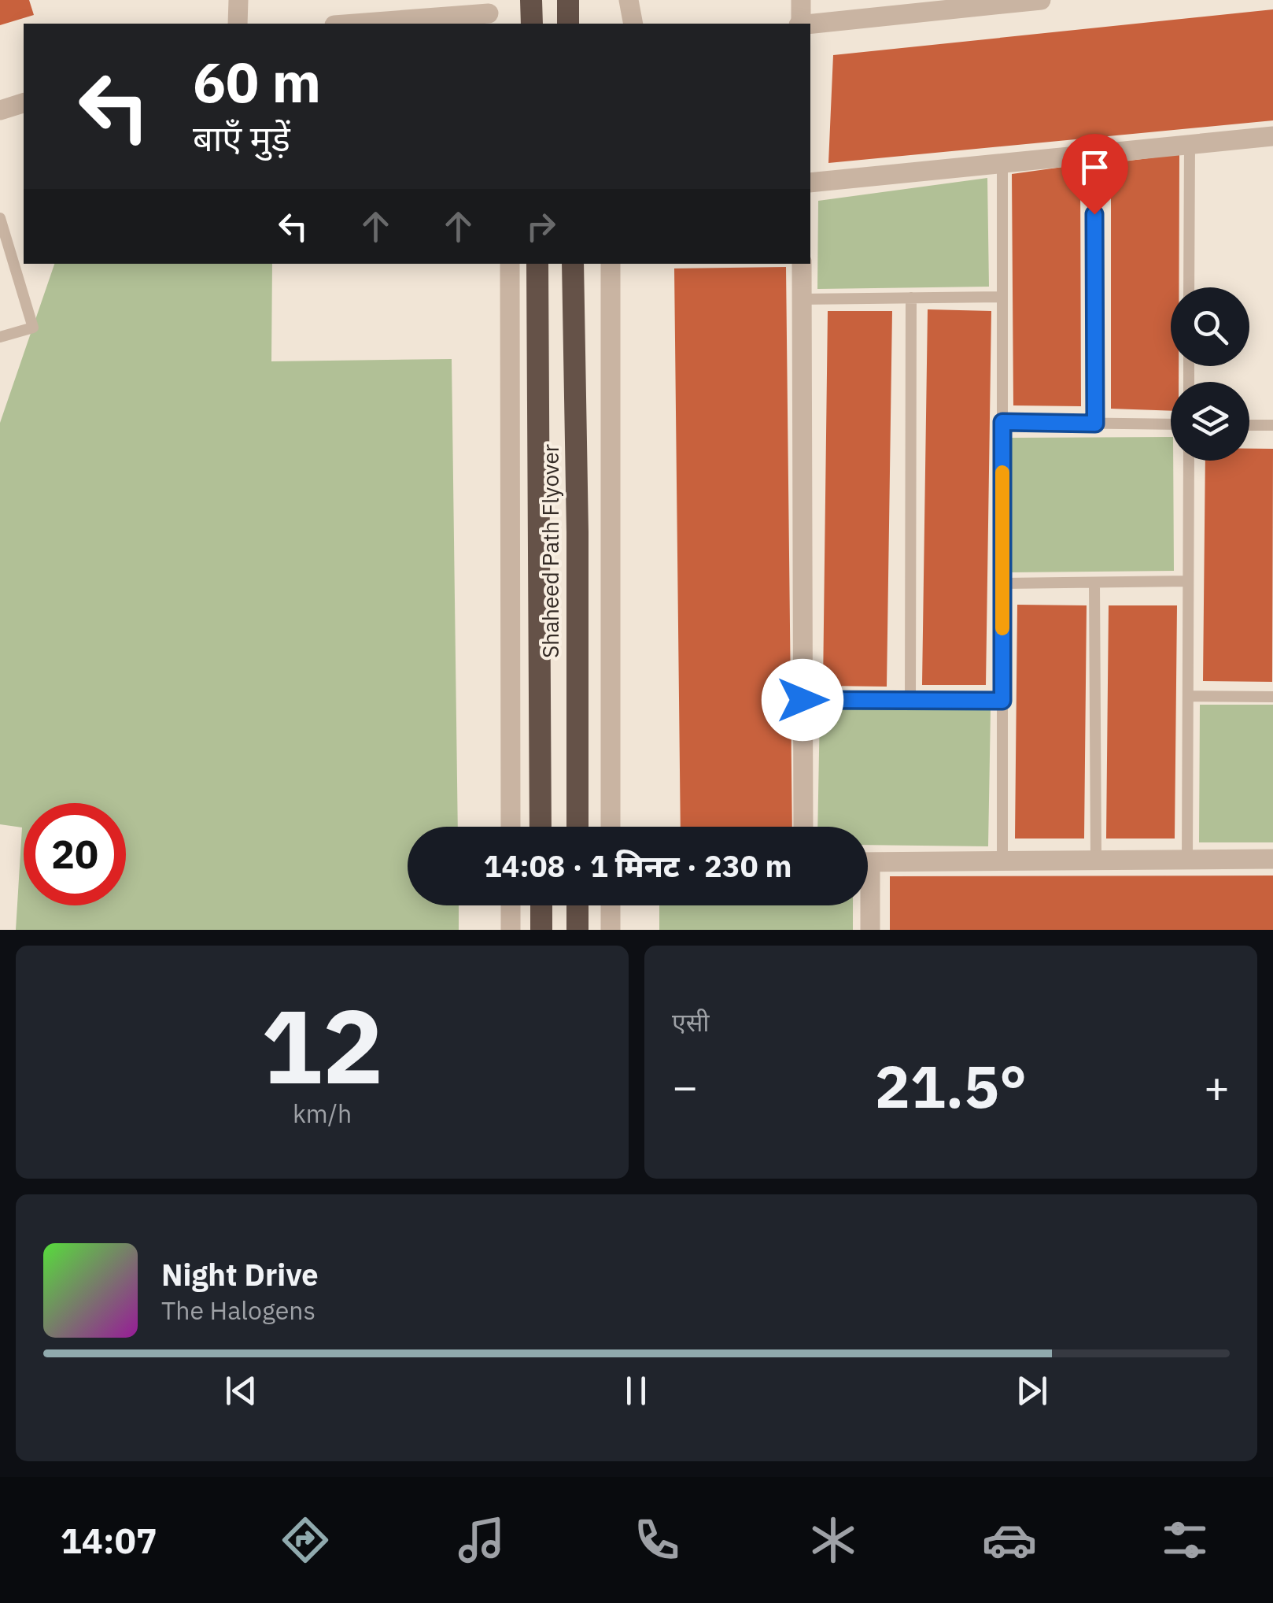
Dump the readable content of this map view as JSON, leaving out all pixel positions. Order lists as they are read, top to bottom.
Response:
{
  "streets": {
    "highway": ["Shaheed Path Flyover"]
  },
  "page": {
    "turn": ["60 m", "बाएँ मुड़ें"],
    "limit": "20",
    "trip": "14:08 · 1 मिनट · 230 m",
    "tile": [
      ["12", "km/h"],
      "एसी"
    ],
    "heat": ["−", "21.5°", "+"],
    "song": ["Night Drive", "The Halogens"],
    "tabs": "14:07"
  }
}
